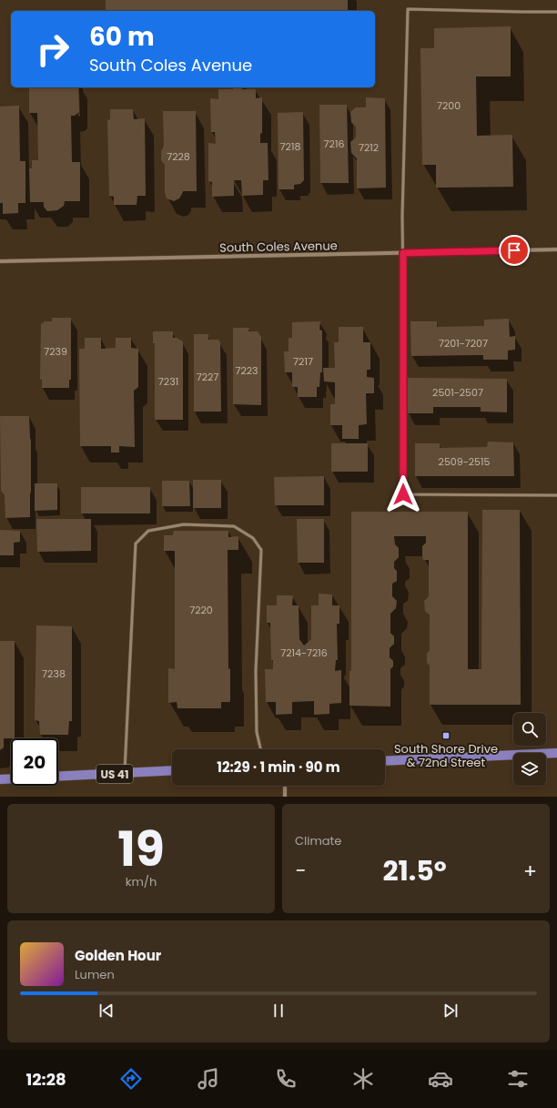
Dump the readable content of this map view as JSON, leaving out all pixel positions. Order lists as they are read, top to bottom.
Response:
{
  "streets": {
    "main road": ["US 41"],
    "street": ["South Coles Avenue"]
  },
  "places": {
    "transit": ["South Shore Drive & 72nd Street"]
  },
  "house_numbers": [
    "7200",
    "7216",
    "7218",
    "7212",
    "7228",
    "7201-7207",
    "7239",
    "7217",
    "7223",
    "7227",
    "7231",
    "2501-2507",
    "2509-2515",
    "7220",
    "7214-7216",
    "7238"
  ],
  "page": {
    "turn": ["60 m", "South Coles Avenue"],
    "limit": "20",
    "trip": "12:29 · 1 min · 90 m",
    "tile": [
      ["19", "km/h"],
      "Climate"
    ],
    "heat": ["−", "21.5°", "+"],
    "song": ["Golden Hour", "Lumen"],
    "tabs": "12:28"
  }
}
